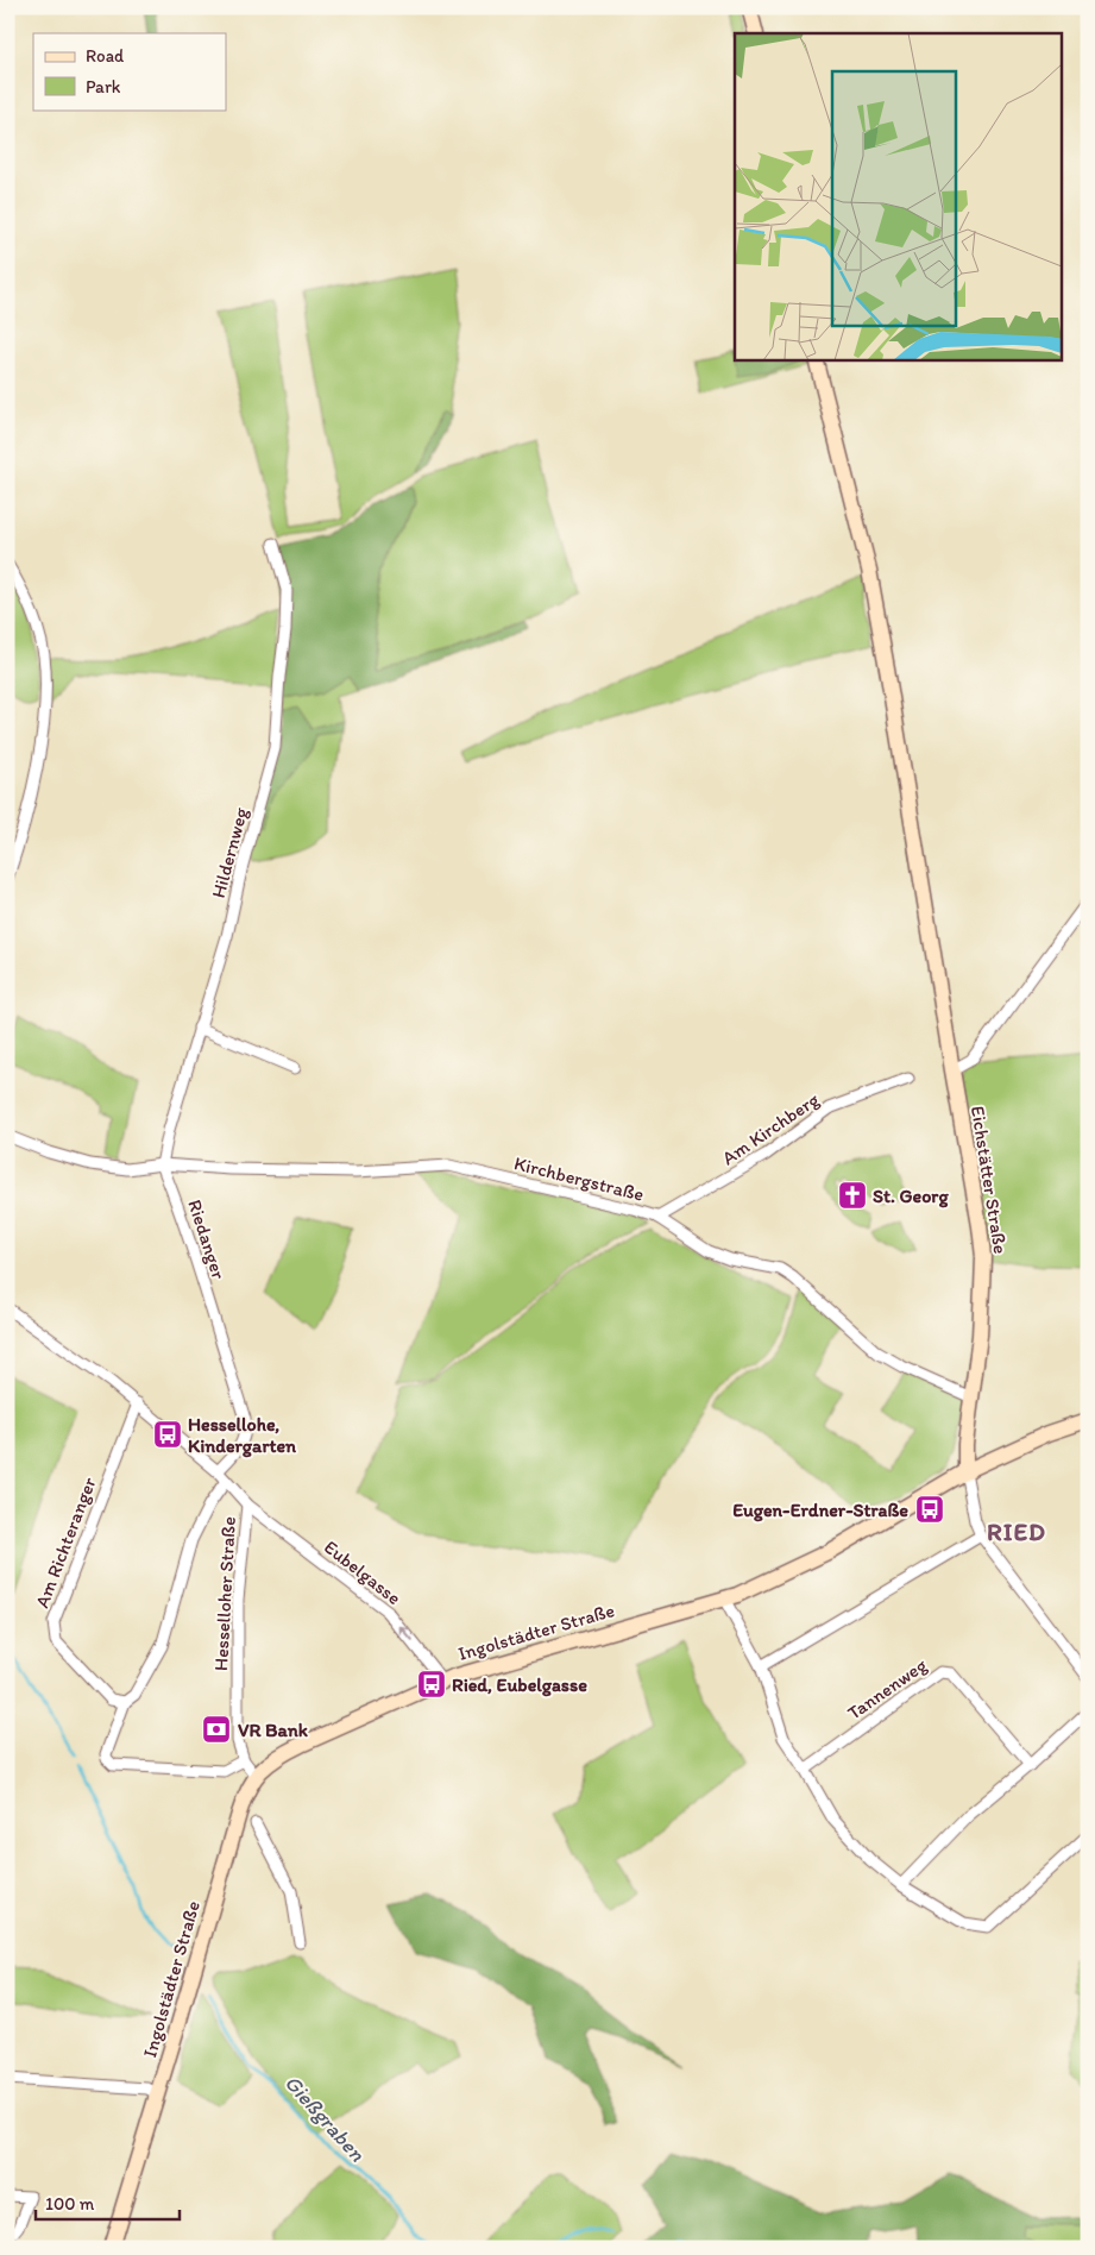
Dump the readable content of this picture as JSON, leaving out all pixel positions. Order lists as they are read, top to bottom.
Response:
{
  "streets": {
    "main road": ["Eichstätter Straße", "Ingolstädter Straße"],
    "street": [
      "Hildernweg",
      "Am Kirchberg",
      "Kirchbergstraße",
      "Riedanger",
      "Am Richteranger",
      "Eubelgasse",
      "Hesselloher Straße",
      "Tannenweg"
    ]
  },
  "crossings": [
    ["Hildernweg", "Kirchbergstraße"],
    ["Hildernweg", "Riedanger"],
    ["Am Kirchberg", "Kirchbergstraße"],
    ["Kirchbergstraße", "Eichstätter Straße"],
    ["Kirchbergstraße", "Riedanger"],
    ["Eichstätter Straße", "Ingolstädter Straße"],
    ["Riedanger", "Hesselloher Straße"],
    ["Am Richteranger", "Hesselloher Straße"],
    ["Eubelgasse", "Hesselloher Straße"],
    ["Eubelgasse", "Ingolstädter Straße"],
    ["Hesselloher Straße", "Ingolstädter Straße"]
  ],
  "one_way": ["Eubelgasse"],
  "districts": ["RIED"],
  "water": ["Gießgraben"],
  "places": {
    "church": ["St. Georg"],
    "bus stop": ["Hessellohe, Kindergarten", "Eugen-Erdner-Straße", "Ried, Eubelgasse"],
    "bank": ["VR Bank"]
  },
  "legend": ["Road", "Park"],
  "scale_bar": "100 m"
}
